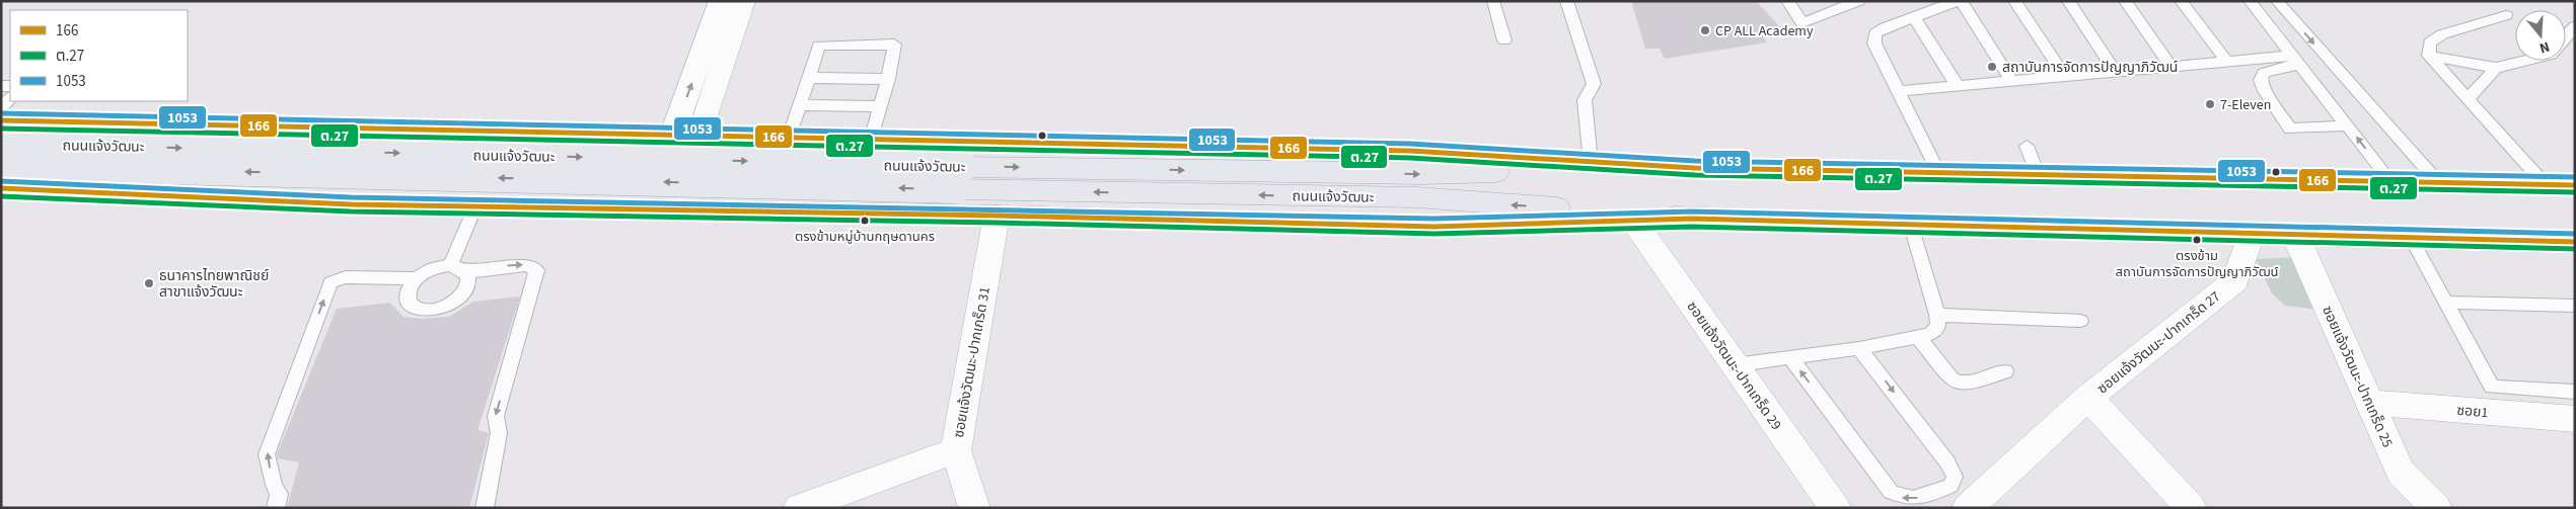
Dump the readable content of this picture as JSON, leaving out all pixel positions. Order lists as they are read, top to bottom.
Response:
{
  "streets": {
    "main road": ["ถนนแจ้งวัฒนะ"],
    "street": [
      "ซอยแจ้งวัฒนะ-ปากเกร็ด 27",
      "ซอยแจ้งวัฒนะ-ปากเกร็ด 31",
      "ซอยแจ้งวัฒนะ-ปากเกร็ด 29",
      "ซอยแจ้งวัฒนะ-ปากเกร็ด 25",
      "ซอย1"
    ]
  },
  "crossings": [
    ["ถนนแจ้งวัฒนะ", "ซอยแจ้งวัฒนะ-ปากเกร็ด 27"],
    ["ถนนแจ้งวัฒนะ", "ซอยแจ้งวัฒนะ-ปากเกร็ด 31"],
    ["ถนนแจ้งวัฒนะ", "ซอยแจ้งวัฒนะ-ปากเกร็ด 29"],
    ["ถนนแจ้งวัฒนะ", "ซอยแจ้งวัฒนะ-ปากเกร็ด 25"],
    ["ซอยแจ้งวัฒนะ-ปากเกร็ด 25", "ซอย1"]
  ],
  "places": [
    "CP ALL Academy",
    "สถาบันการจัดการปัญญาภิวัฒน์",
    "7-Eleven",
    "ตรงข้ามหมู่บ้านกฤษดานคร",
    "ตรงข้าม สถาบันการจัดการปัญญาภิวัฒน์",
    "ธนาคารไทยพาณิชย์ สาขาแจ้งวัฒนะ"
  ],
  "lines": ["transit line 1053", "transit line 166", "transit line ต.27"],
  "legend": ["166", "ต.27", "1053"],
  "north": "bottom"
}
